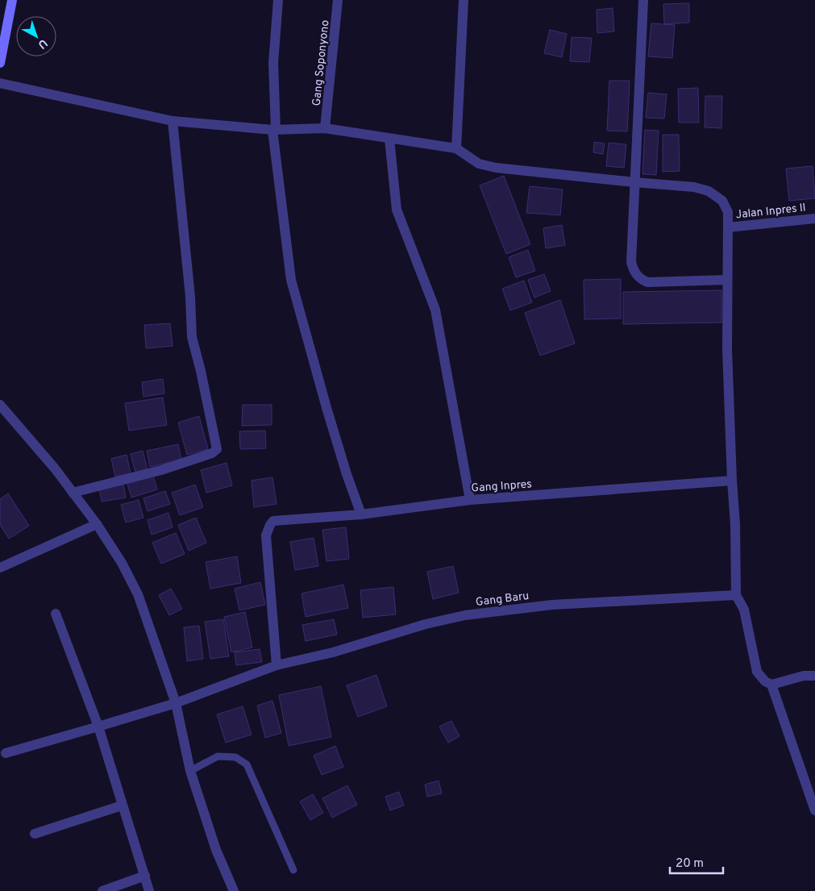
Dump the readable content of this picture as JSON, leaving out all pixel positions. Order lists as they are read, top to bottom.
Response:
{
  "streets": {
    "street": [
      "Gang Soponyono",
      "Jalan Inpres II",
      "Gang Inpres",
      "Gang Baru"
    ]
  },
  "crossings": [
    ["Gang Inpres", "Gang Baru"]
  ],
  "scale_bar": "20 m",
  "north": "bottom right"
}
